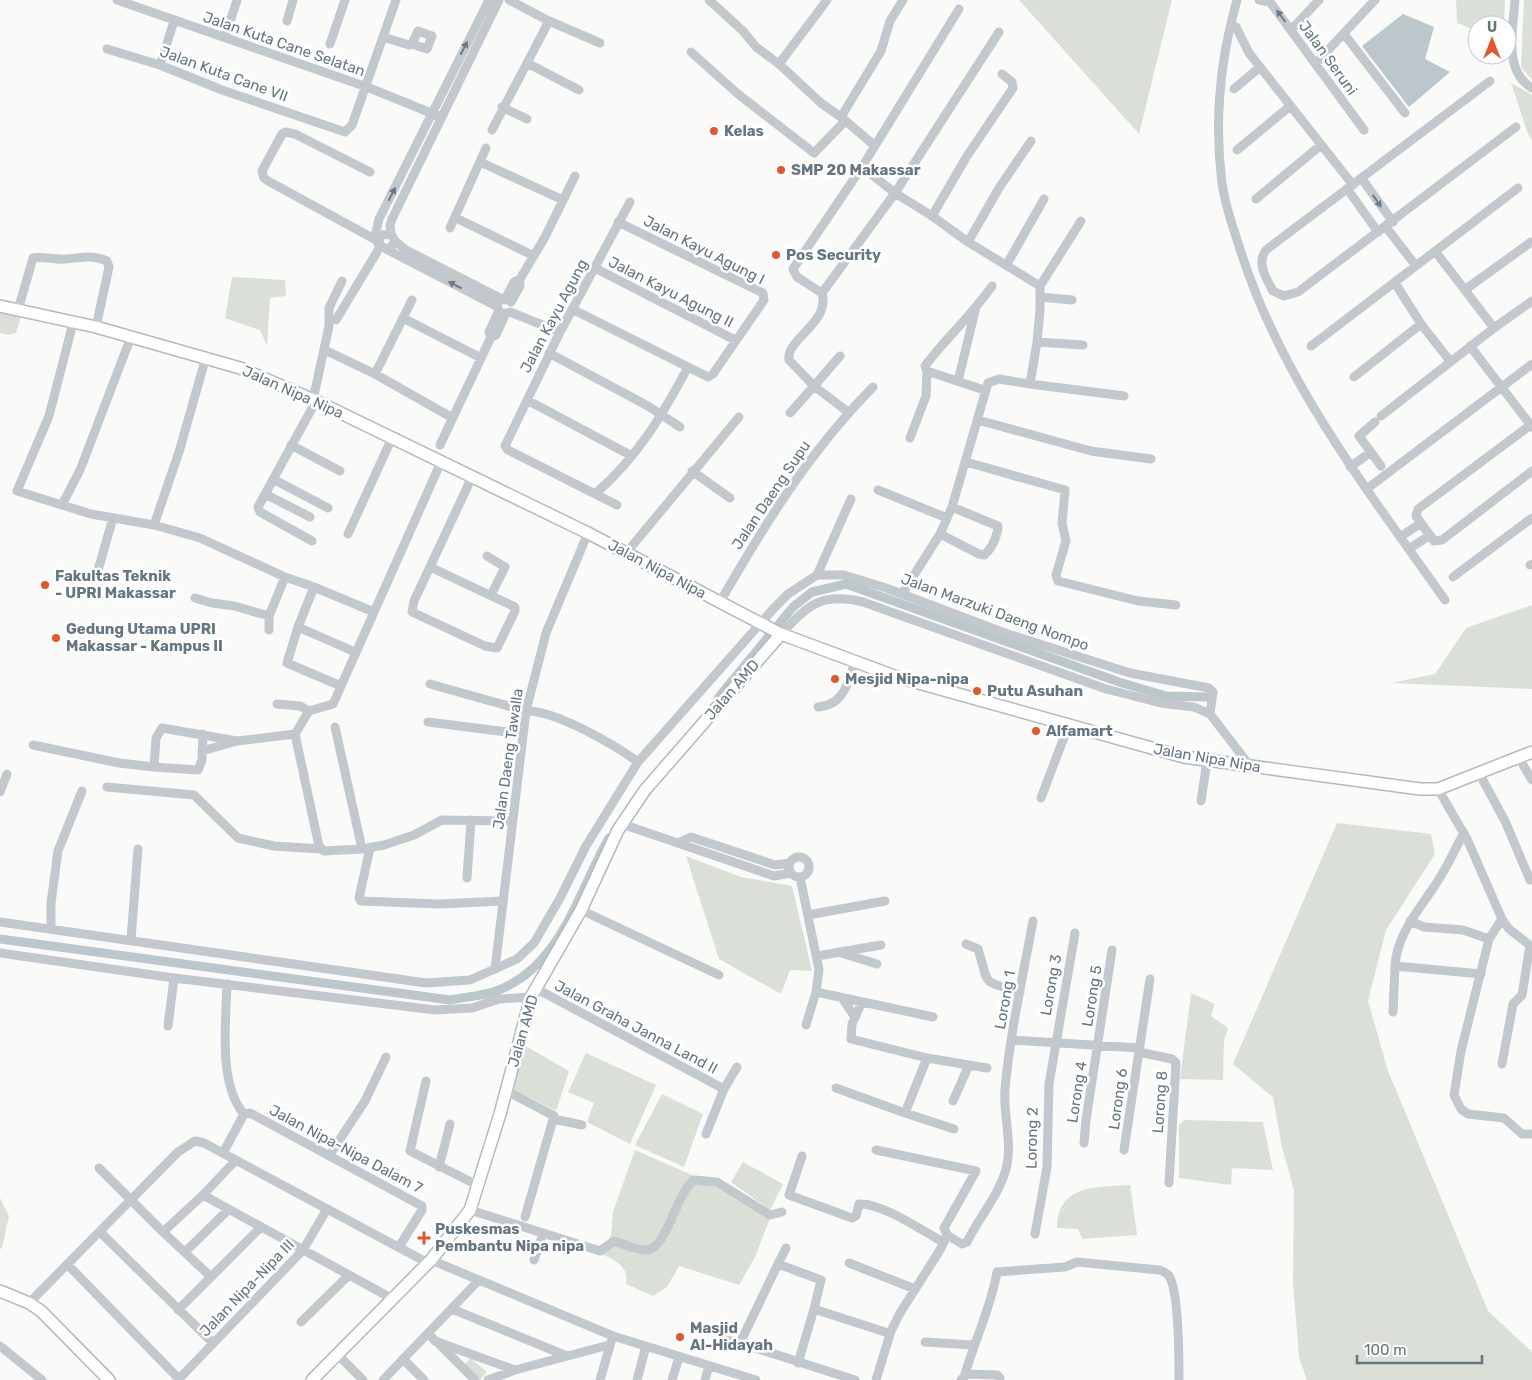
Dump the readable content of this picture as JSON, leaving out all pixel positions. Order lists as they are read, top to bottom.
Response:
{
  "streets": {
    "street": [
      "Jalan Kuta Cane Selatan",
      "Jalan Seruni",
      "Jalan Kuta Cane VII",
      "Jalan Kayu Agung I",
      "Jalan Kayu Agung II",
      "Jalan Kayu Agung",
      "Jalan Nipa Nipa",
      "Jalan Daeng Supu",
      "Jalan Marzuki Daeng Nompo",
      "Jalan AMD",
      "Jalan Daeng Tawalla",
      "Lorong 3",
      "Lorong 5",
      "Lorong 1",
      "Jalan Graha Janna Land II",
      "Lorong 4",
      "Lorong 6",
      "Lorong 8",
      "Lorong 2",
      "Jalan Nipa-Nipa Dalam 7",
      "Jalan Nipa-Nipa III"
    ]
  },
  "crossings": [
    ["Jalan Kuta Cane Selatan", "Jalan Kuta Cane VII"],
    ["Jalan Kayu Agung I", "Jalan Kayu Agung II"],
    ["Jalan Kayu Agung I", "Jalan Kayu Agung"],
    ["Jalan Kayu Agung II", "Jalan Kayu Agung"],
    ["Jalan Nipa Nipa", "Jalan Daeng Supu"],
    ["Jalan Nipa Nipa", "Jalan AMD"],
    ["Jalan Nipa Nipa", "Jalan Daeng Tawalla"],
    ["Jalan AMD", "Jalan Graha Janna Land II"],
    ["Lorong 3", "Lorong 2"],
    ["Lorong 5", "Lorong 4"],
    ["Lorong 6", "Lorong 8"]
  ],
  "places": {
    "other": [
      "Kelas",
      "SMP 20 Makassar",
      "Pos Security",
      "Fakultas Teknik - UPRI Makassar",
      "Gedung Utama UPRI Makassar - Kampus II",
      "Mesjid Nipa-nipa",
      "Putu Asuhan",
      "Alfamart",
      "Masjid Al-Hidayah"
    ],
    "health": ["Puskesmas Pembantu Nipa nipa"]
  },
  "scale_bar": "100 m",
  "north": "top"
}
